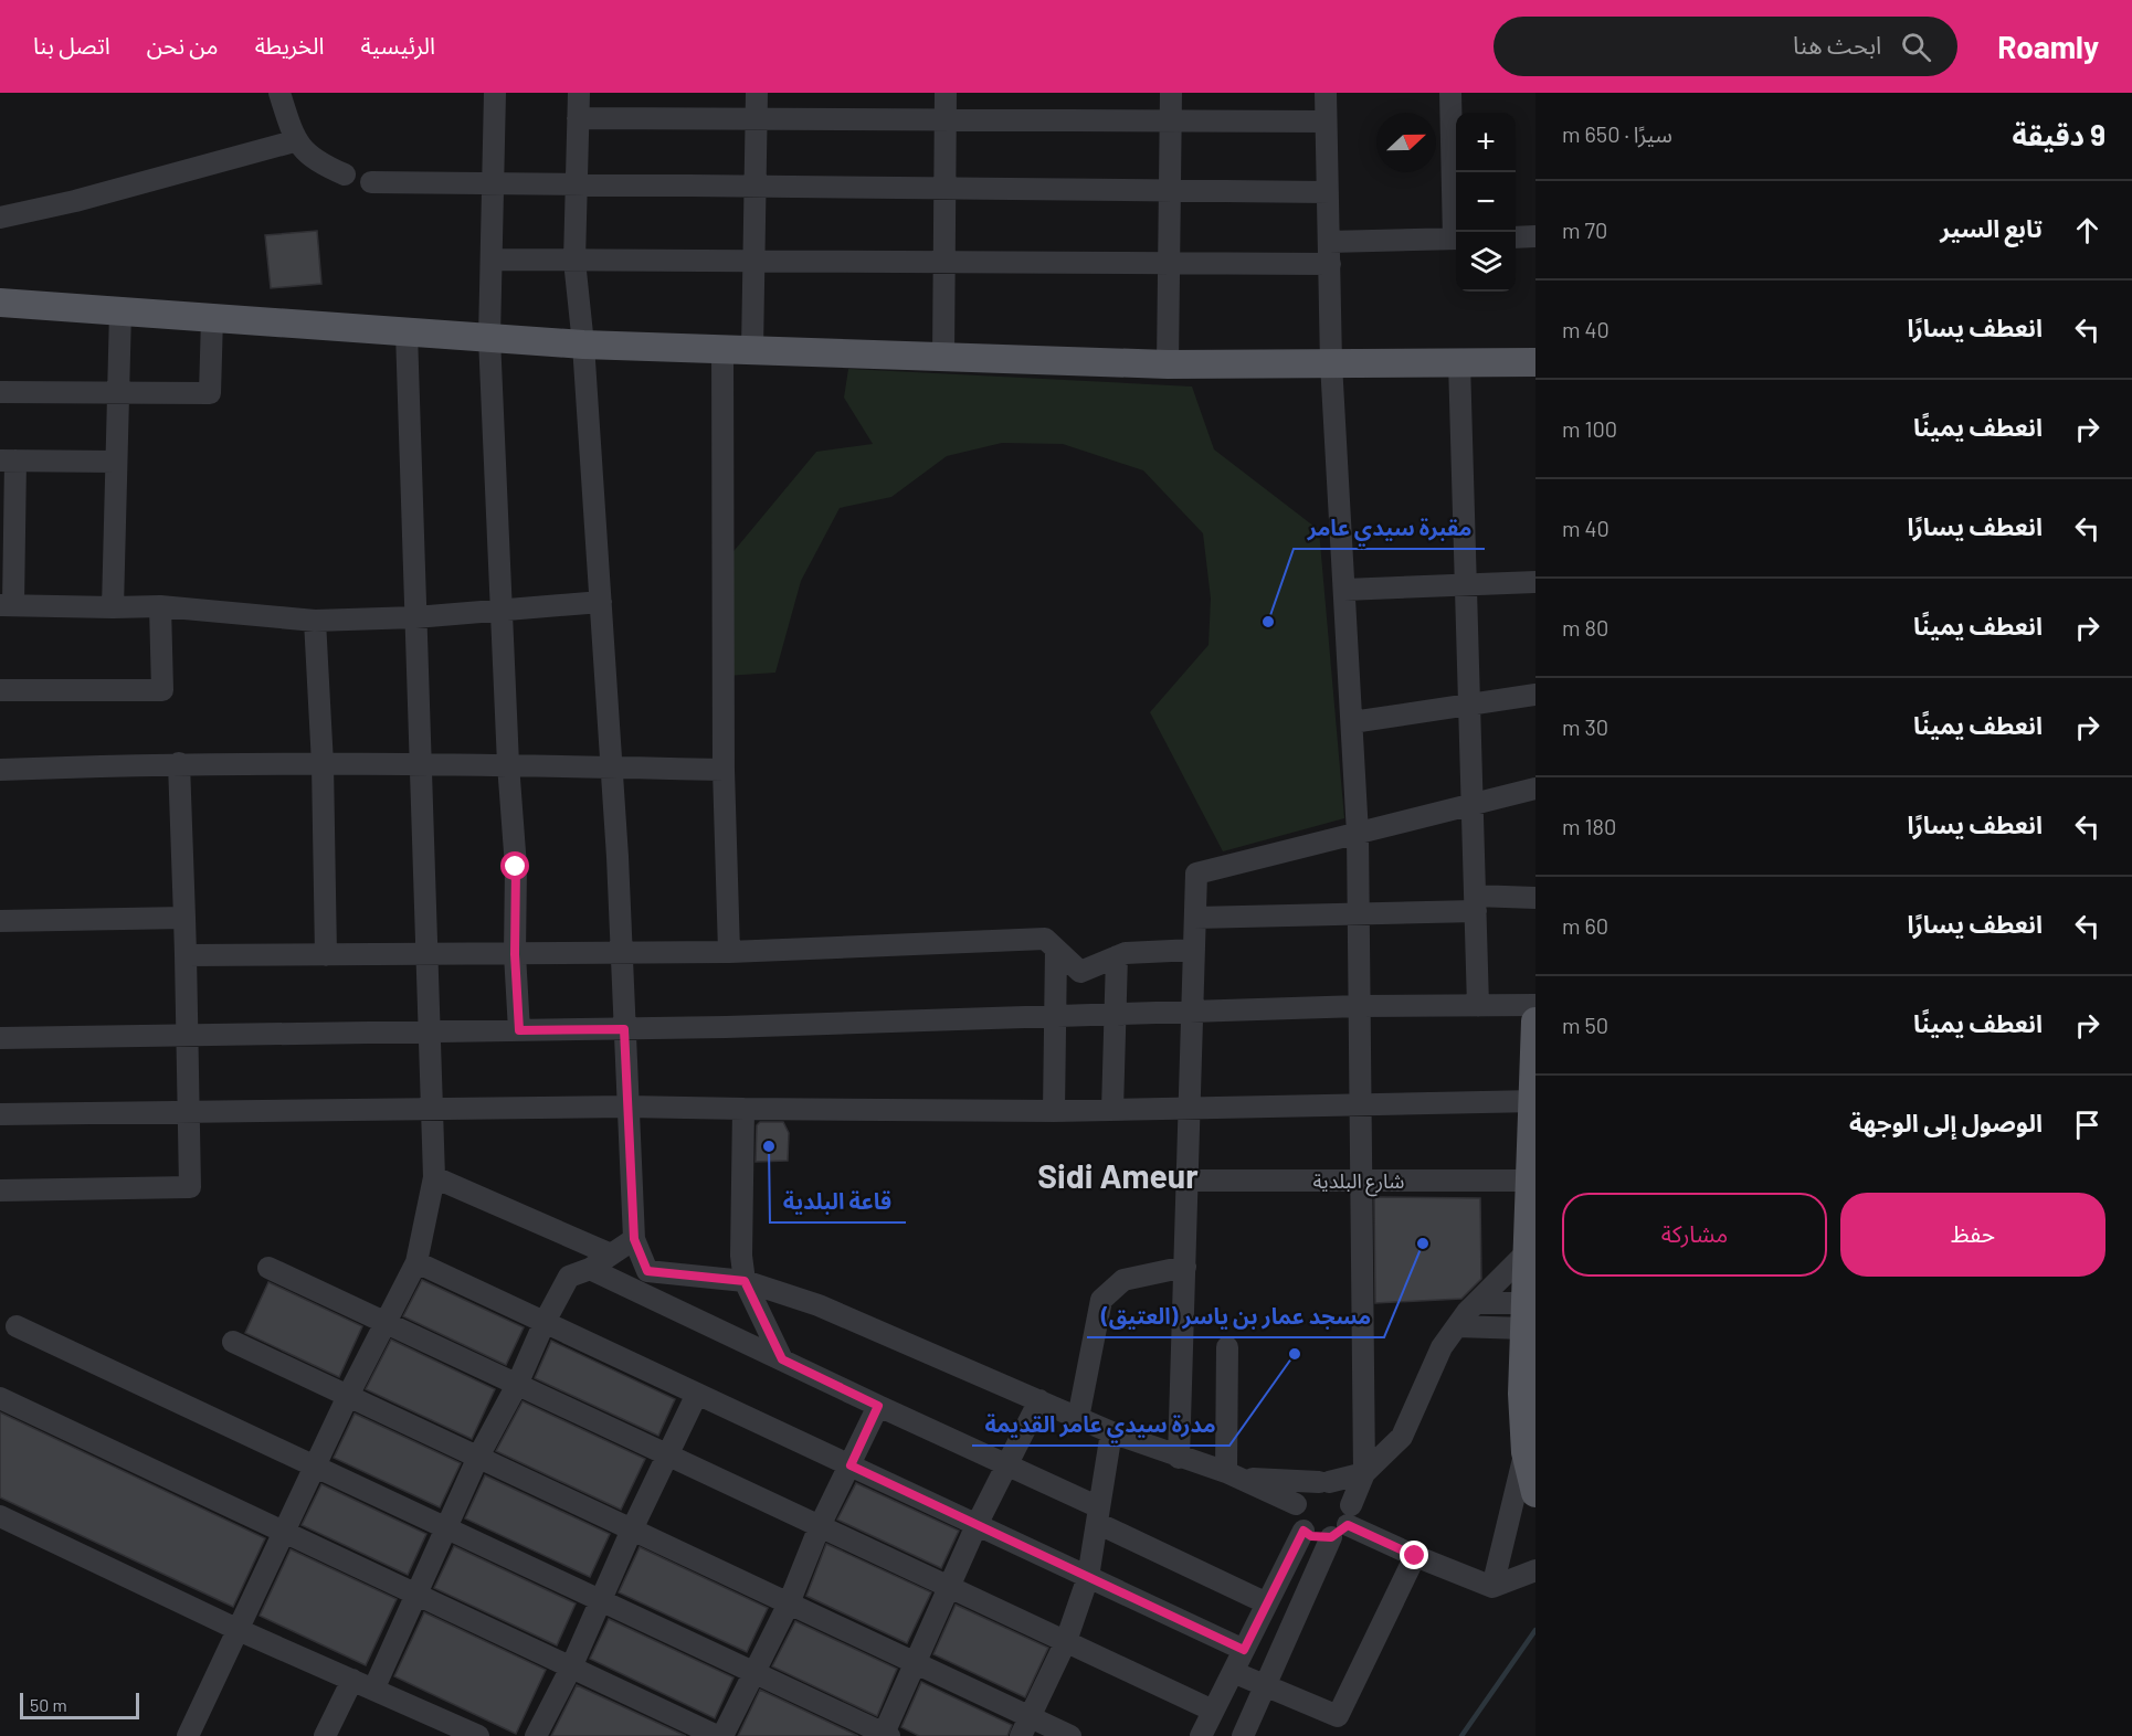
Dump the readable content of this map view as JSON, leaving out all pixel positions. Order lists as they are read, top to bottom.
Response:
{
  "streets": {
    "street": ["شارع البلدية"]
  },
  "districts": ["Sidi Ameur"],
  "places": [
    "مقبرة سيدي عامر",
    "قاعة البلدية",
    "مسجد عمار بن ياسر (العتيق)",
    "مدرة سيدي عامر القديمة"
  ],
  "scale_bar": "50 m",
  "north": "right",
  "page": {
    "header": "Roamly",
    "search": "ابحث هنا",
    "nav": [
      "الرئيسية",
      "الخريطة",
      "من نحن",
      "اتصل بنا"
    ],
    "heading": ["9 دقيقة", "سيرًا · 650 m"],
    "map_buttons": ["+", "−"],
    "list": [
      ["تابع السير", "70 m"],
      ["انعطف يسارًا", "40 m"],
      ["انعطف يمينًا", "100 m"],
      ["انعطف يسارًا", "40 m"],
      ["انعطف يمينًا", "80 m"],
      ["انعطف يمينًا", "30 m"],
      ["انعطف يسارًا", "180 m"],
      ["انعطف يسارًا", "60 m"],
      ["انعطف يمينًا", "50 m"],
      "الوصول إلى الوجهة"
    ],
    "buttons": ["حفظ", "مشاركة"],
    "scale": "50 m"
  }
}
